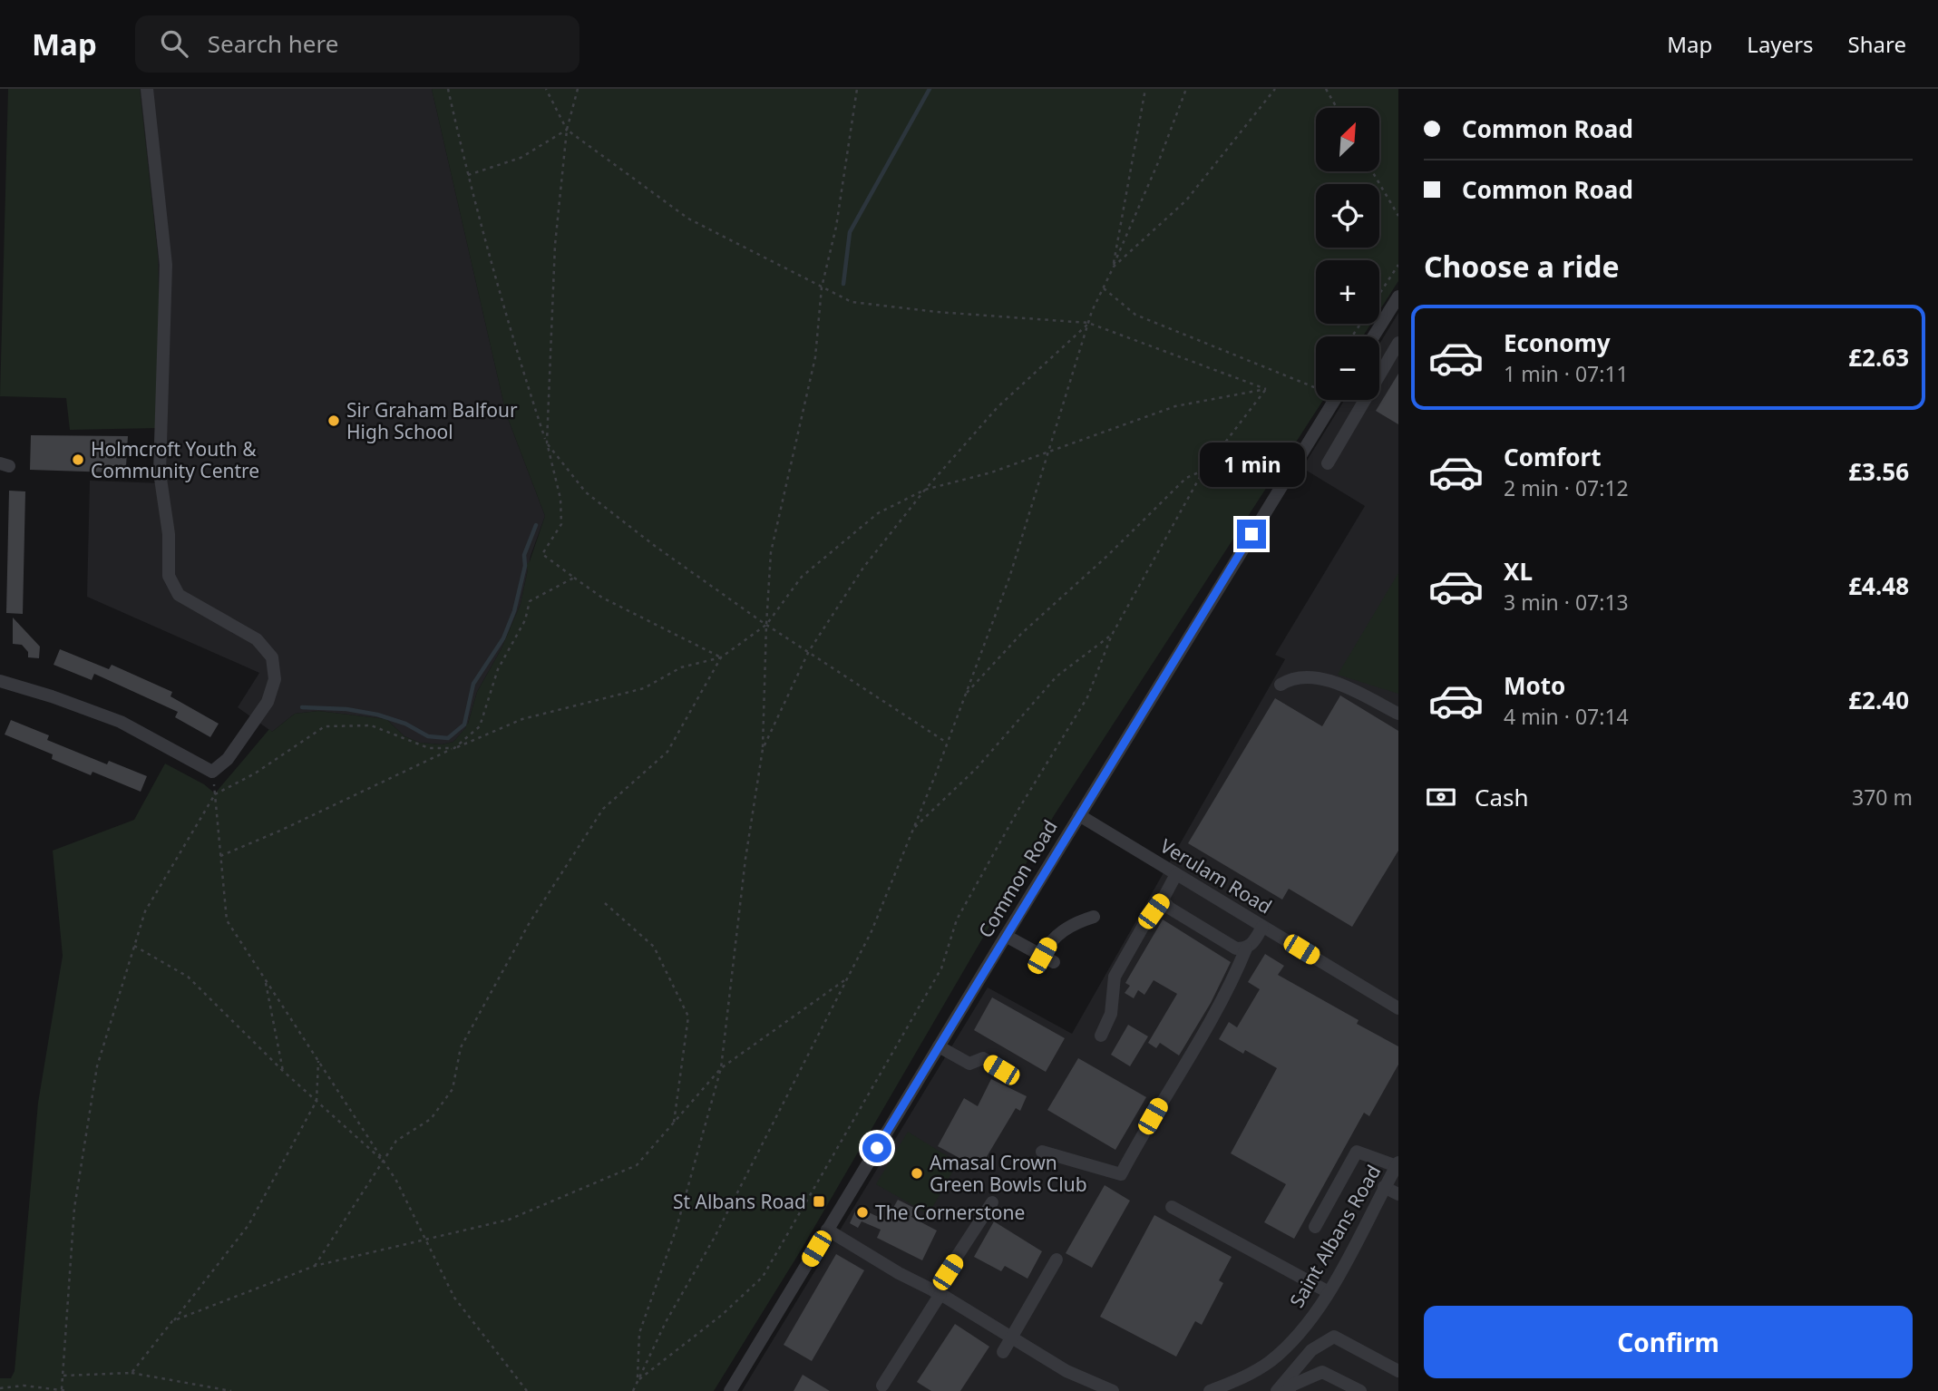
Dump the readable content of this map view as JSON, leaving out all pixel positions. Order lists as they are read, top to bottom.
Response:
{
  "streets": {
    "street": ["Verulam Road", "Common Road", "Saint Albans Road"]
  },
  "crossings": [
    ["Verulam Road", "Common Road"]
  ],
  "places": {
    "other": [
      "Sir Graham Balfour High School",
      "Holmcroft Youth & Community Centre",
      "Amasal Crown Green Bowls Club",
      "The Cornerstone"
    ],
    "transit": ["St Albans Road"]
  },
  "north": "top right",
  "page": {
    "header": "Map",
    "search": "Search here",
    "nav": ["Map", "Layers", "Share"],
    "banner": ["Common Road", "Common Road"],
    "map_buttons": ["+", "−"],
    "heading": "Choose a ride",
    "list": [
      {
        "name": "Economy",
        "note": "1 min · 07:11",
        "value": "£2.63"
      },
      {
        "name": "Comfort",
        "note": "2 min · 07:12",
        "value": "£3.56"
      },
      {
        "name": "XL",
        "note": "3 min · 07:13",
        "value": "£4.48"
      },
      {
        "name": "Moto",
        "note": "4 min · 07:14",
        "value": "£2.40"
      }
    ],
    "bubble": "1 min",
    "pay": ["Cash", "370 m"],
    "buttons": "Confirm"
  }
}
